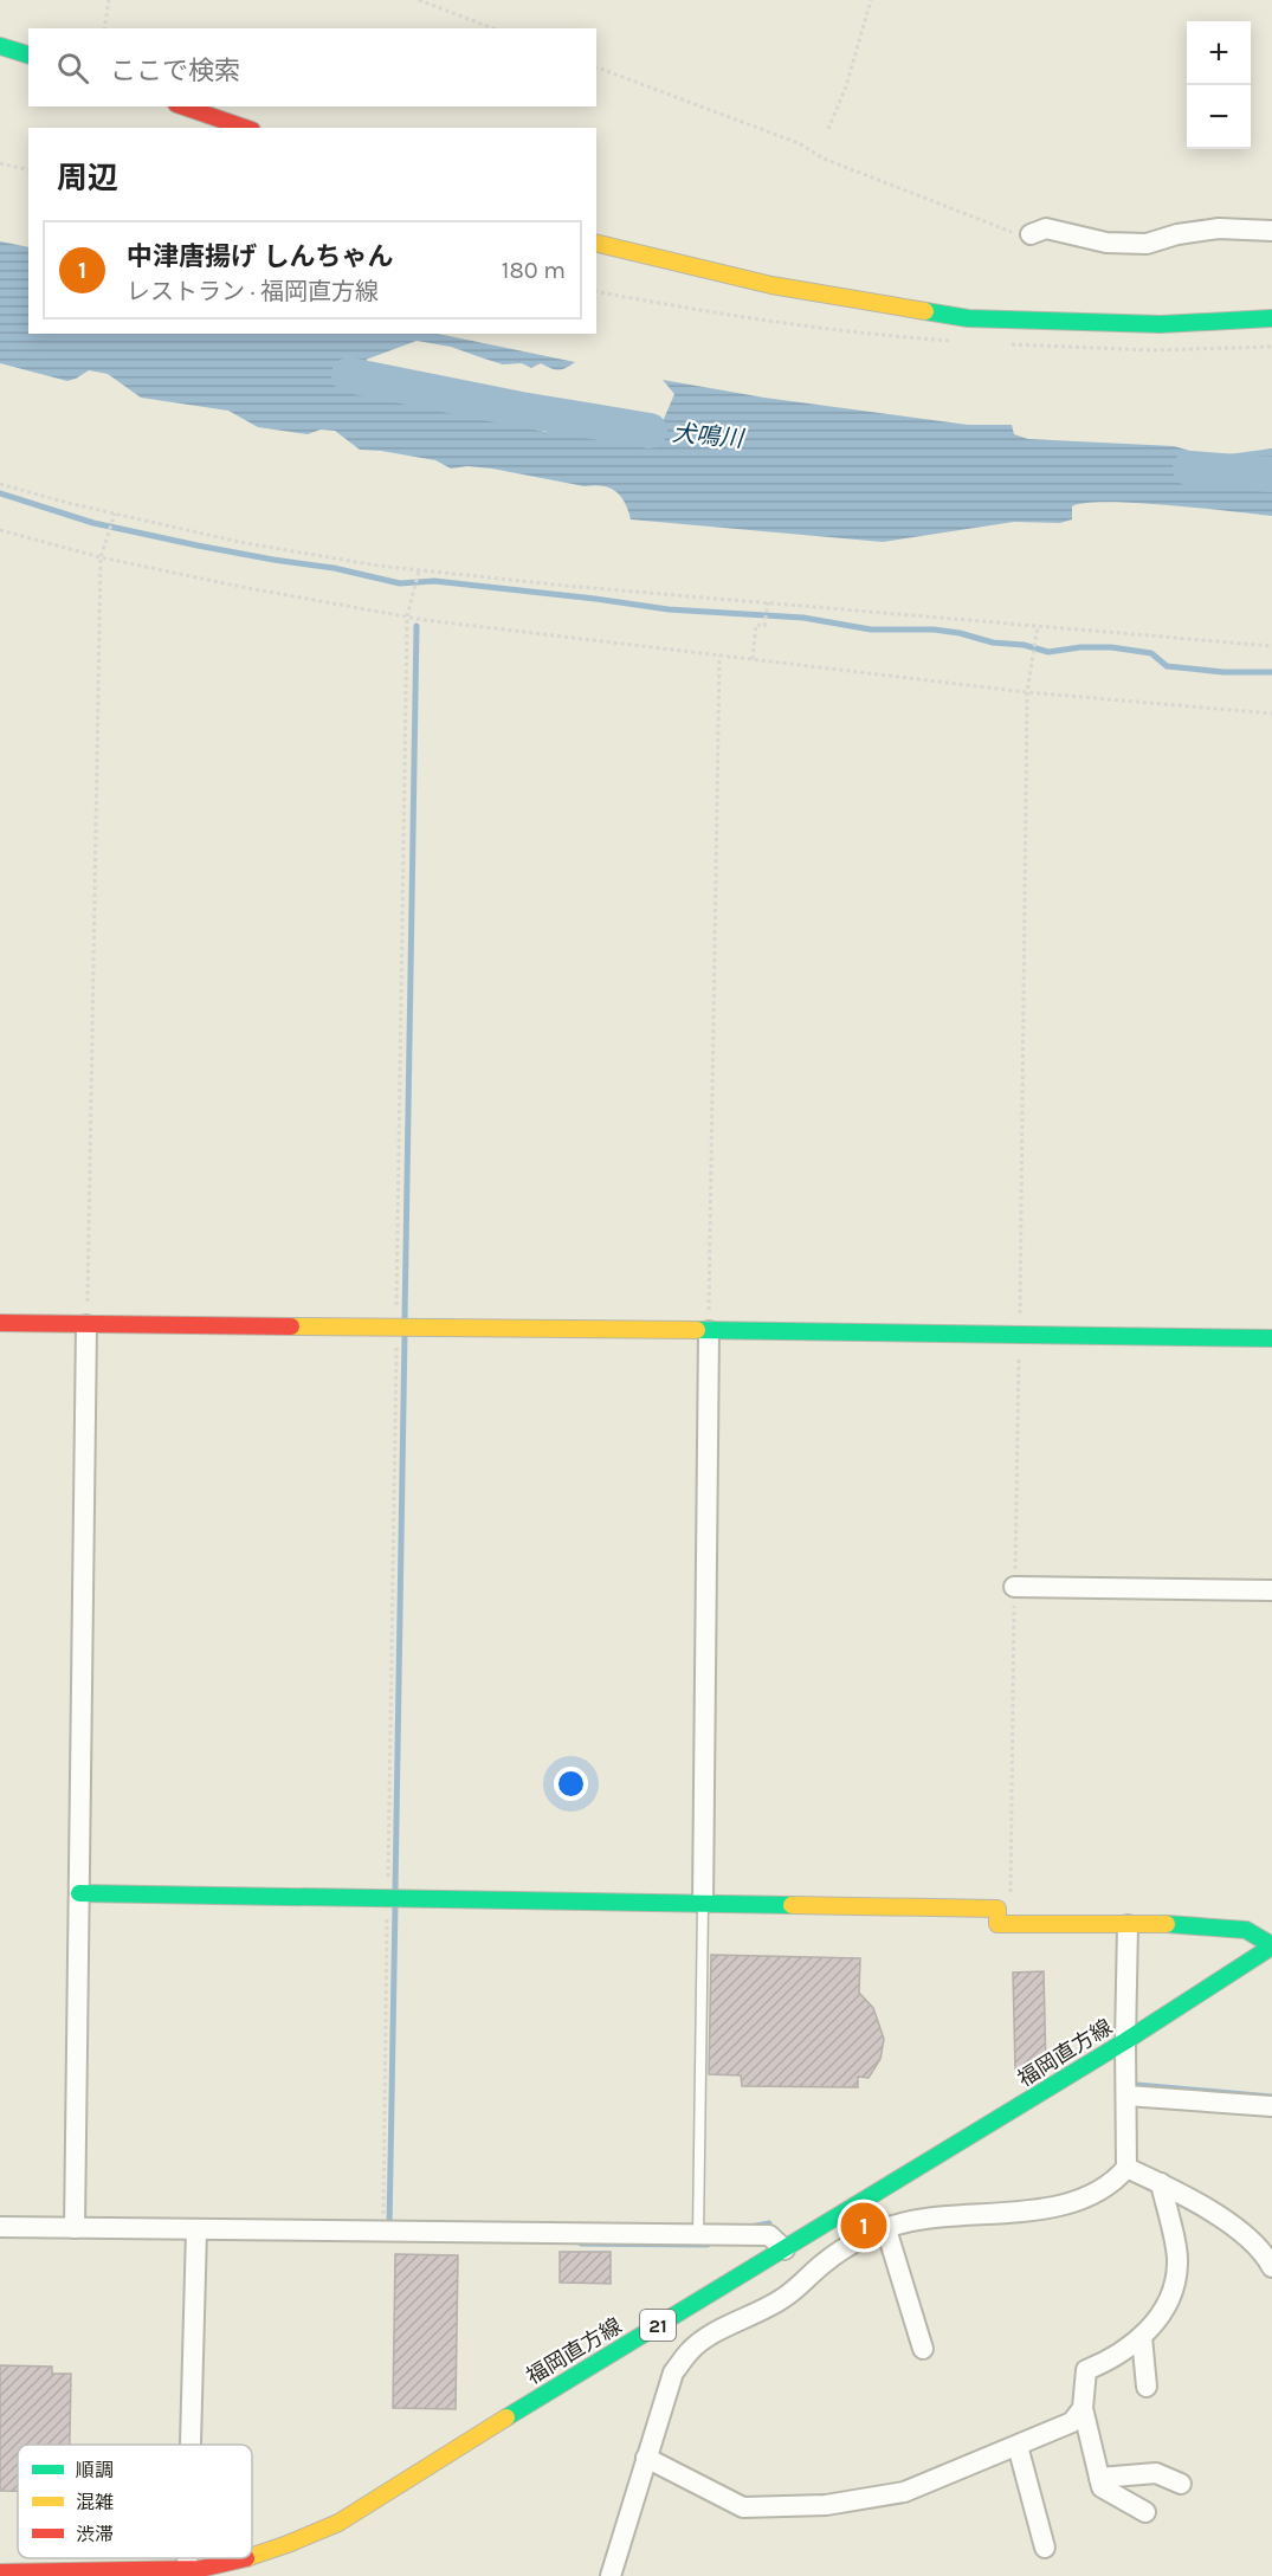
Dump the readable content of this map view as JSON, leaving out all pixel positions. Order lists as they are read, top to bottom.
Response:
{
  "streets": {
    "street": ["福岡直方線", "21"]
  },
  "water": ["犬鳴川"],
  "legend": ["順調", "混雑", "渋滞"],
  "page": {
    "map_buttons": ["+", "−"],
    "search": "ここで検索",
    "heading": "周辺",
    "list": [
      {
        "mark": "1",
        "name": "中津唐揚げ しんちゃん",
        "note": "レストラン · 福岡直方線",
        "value": "180 m"
      }
    ],
    "pins": "1"
  }
}
